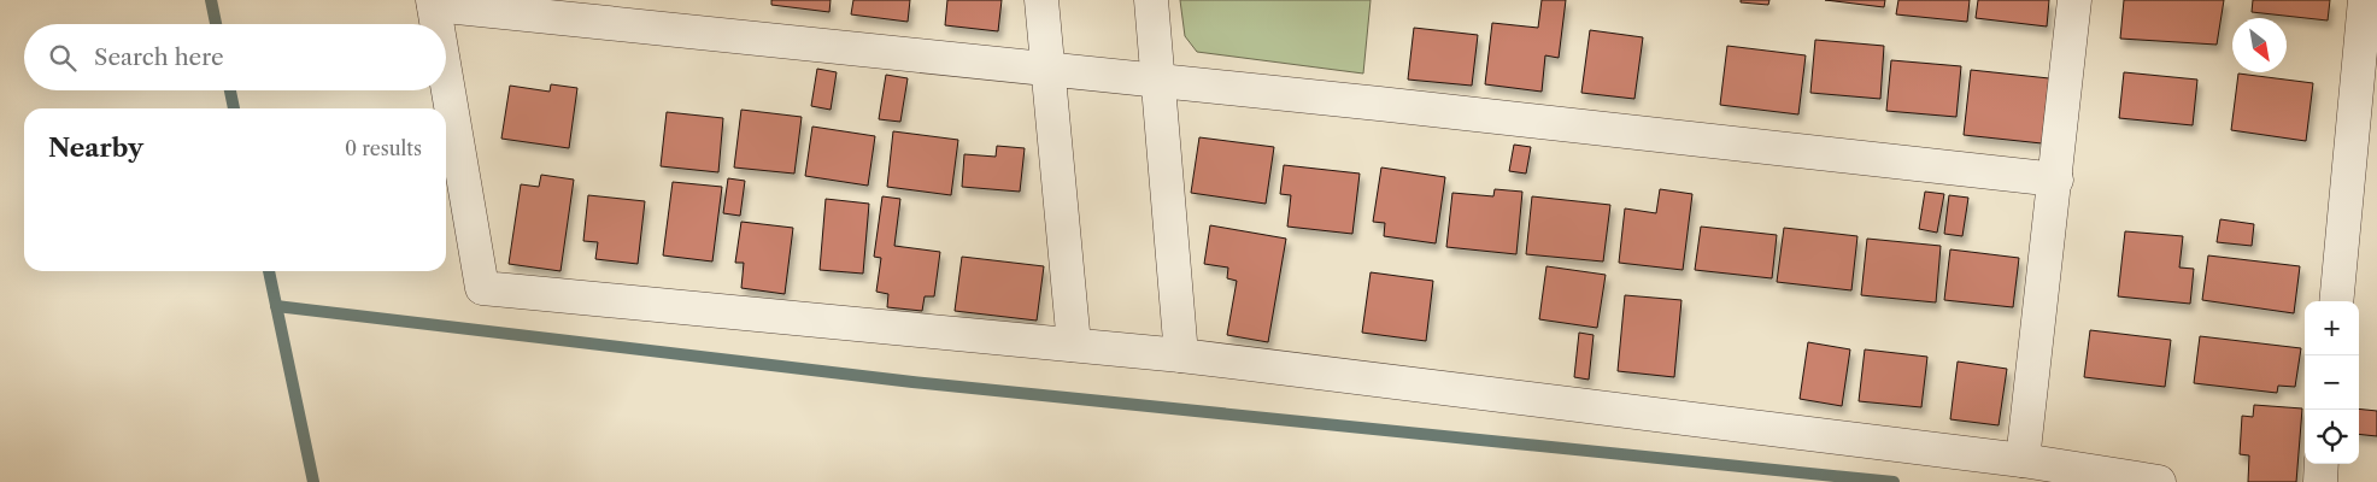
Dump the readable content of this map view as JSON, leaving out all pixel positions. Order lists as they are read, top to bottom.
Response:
{
  "north": "bottom right",
  "page": {
    "search": "Search here",
    "heading": ["Nearby", "0 results"],
    "map_buttons": ["+", "−"]
  }
}
